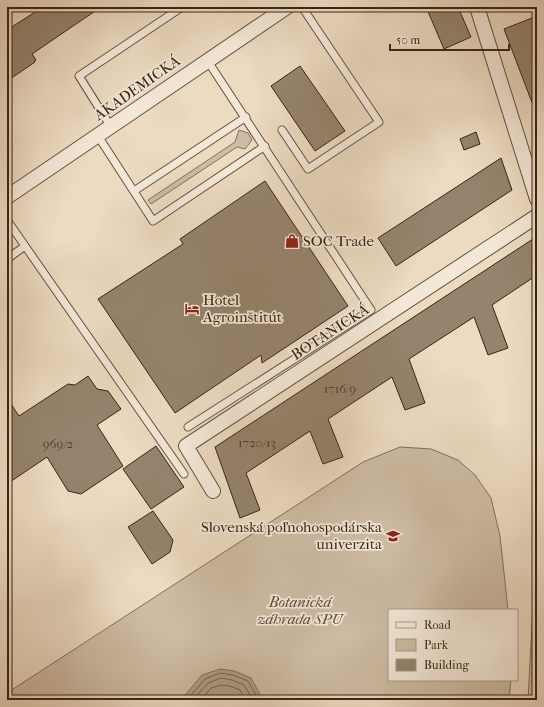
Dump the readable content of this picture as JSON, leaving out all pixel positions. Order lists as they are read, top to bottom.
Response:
{
  "streets": {
    "street": ["AKADEMICKÁ", "BOTANICKÁ"]
  },
  "parks": ["Botanická záhrada SPU"],
  "places": {
    "shop": ["SOC Trade"],
    "hotel": ["Hotel Agroinštitút"],
    "school or university": ["Slovenská poľnohospodárska univerzita"]
  },
  "house_numbers": ["1716/9", "1720/13", "969/2"],
  "legend": ["Road", "Park", "Building"],
  "scale_bar": "50 m"
}
